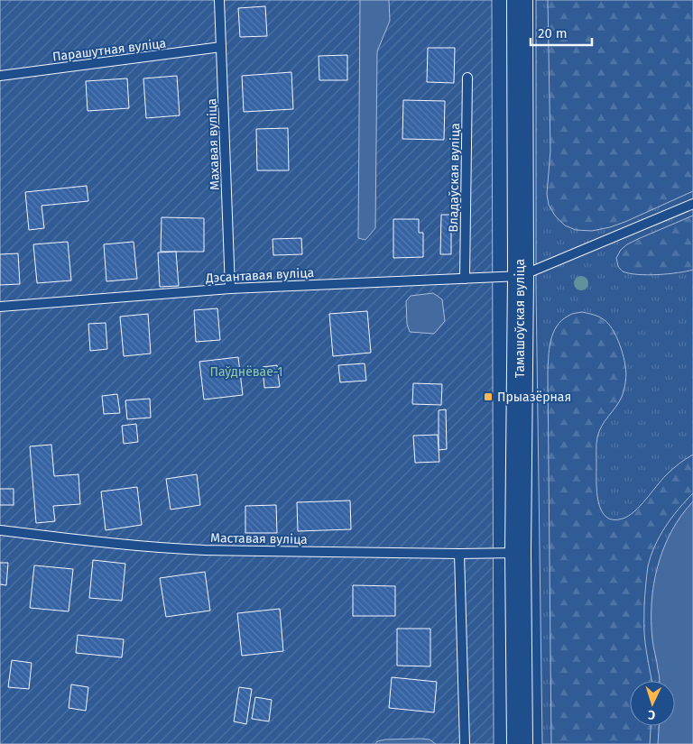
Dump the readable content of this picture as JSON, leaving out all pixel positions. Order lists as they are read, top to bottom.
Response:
{
  "streets": {
    "main road": ["Тамашоўская вуліца"],
    "lane": [
      "Парашутная вуліца",
      "Махавая вуліца",
      "Владаўская вуліца",
      "Дэсантавая вуліца",
      "Маставая вуліца"
    ]
  },
  "crossings": [
    ["Парашутная вуліца", "Махавая вуліца"],
    ["Махавая вуліца", "Дэсантавая вуліца"],
    ["Владаўская вуліца", "Дэсантавая вуліца"],
    ["Дэсантавая вуліца", "Тамашоўская вуліца"],
    ["Тамашоўская вуліца", "Маставая вуліца"]
  ],
  "parks": ["Паўднёвае-1"],
  "places": {
    "transit": ["Прыазёрная"]
  },
  "scale_bar": "20 m",
  "north": "bottom"
}
